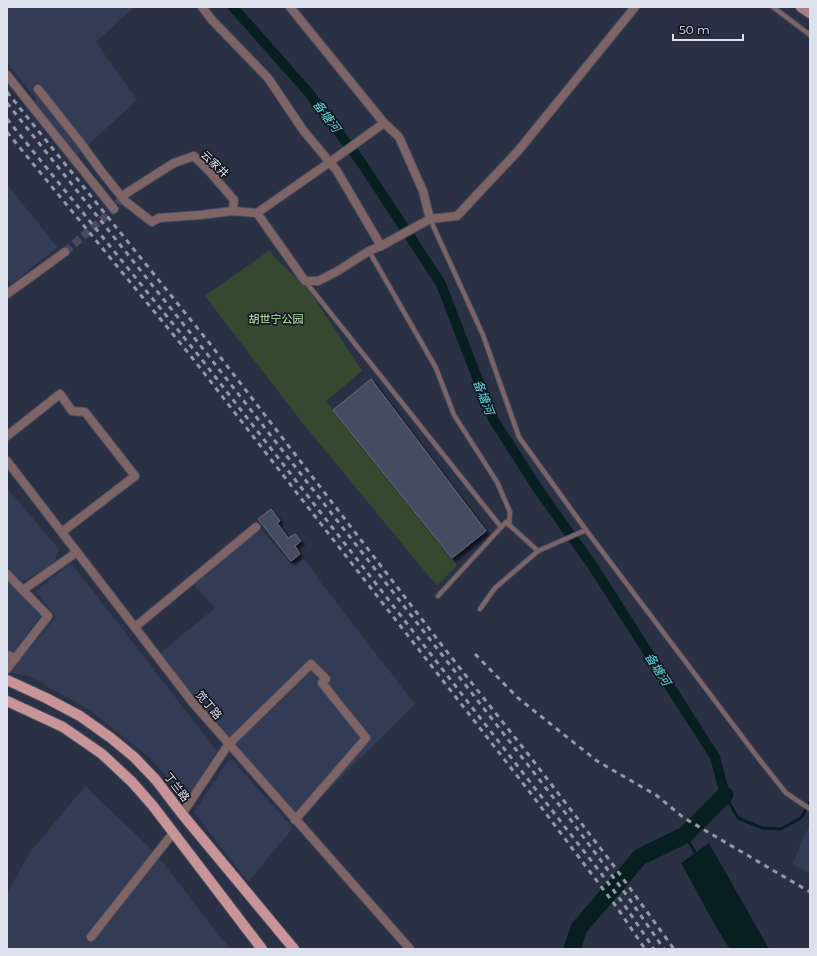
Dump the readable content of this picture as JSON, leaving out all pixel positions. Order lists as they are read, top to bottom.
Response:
{
  "streets": {
    "main road": ["丁兰路"],
    "street": ["云家井", "笕丁路"]
  },
  "water": ["备塘河"],
  "parks": ["胡世宁公园"],
  "scale_bar": "50 m"
}
